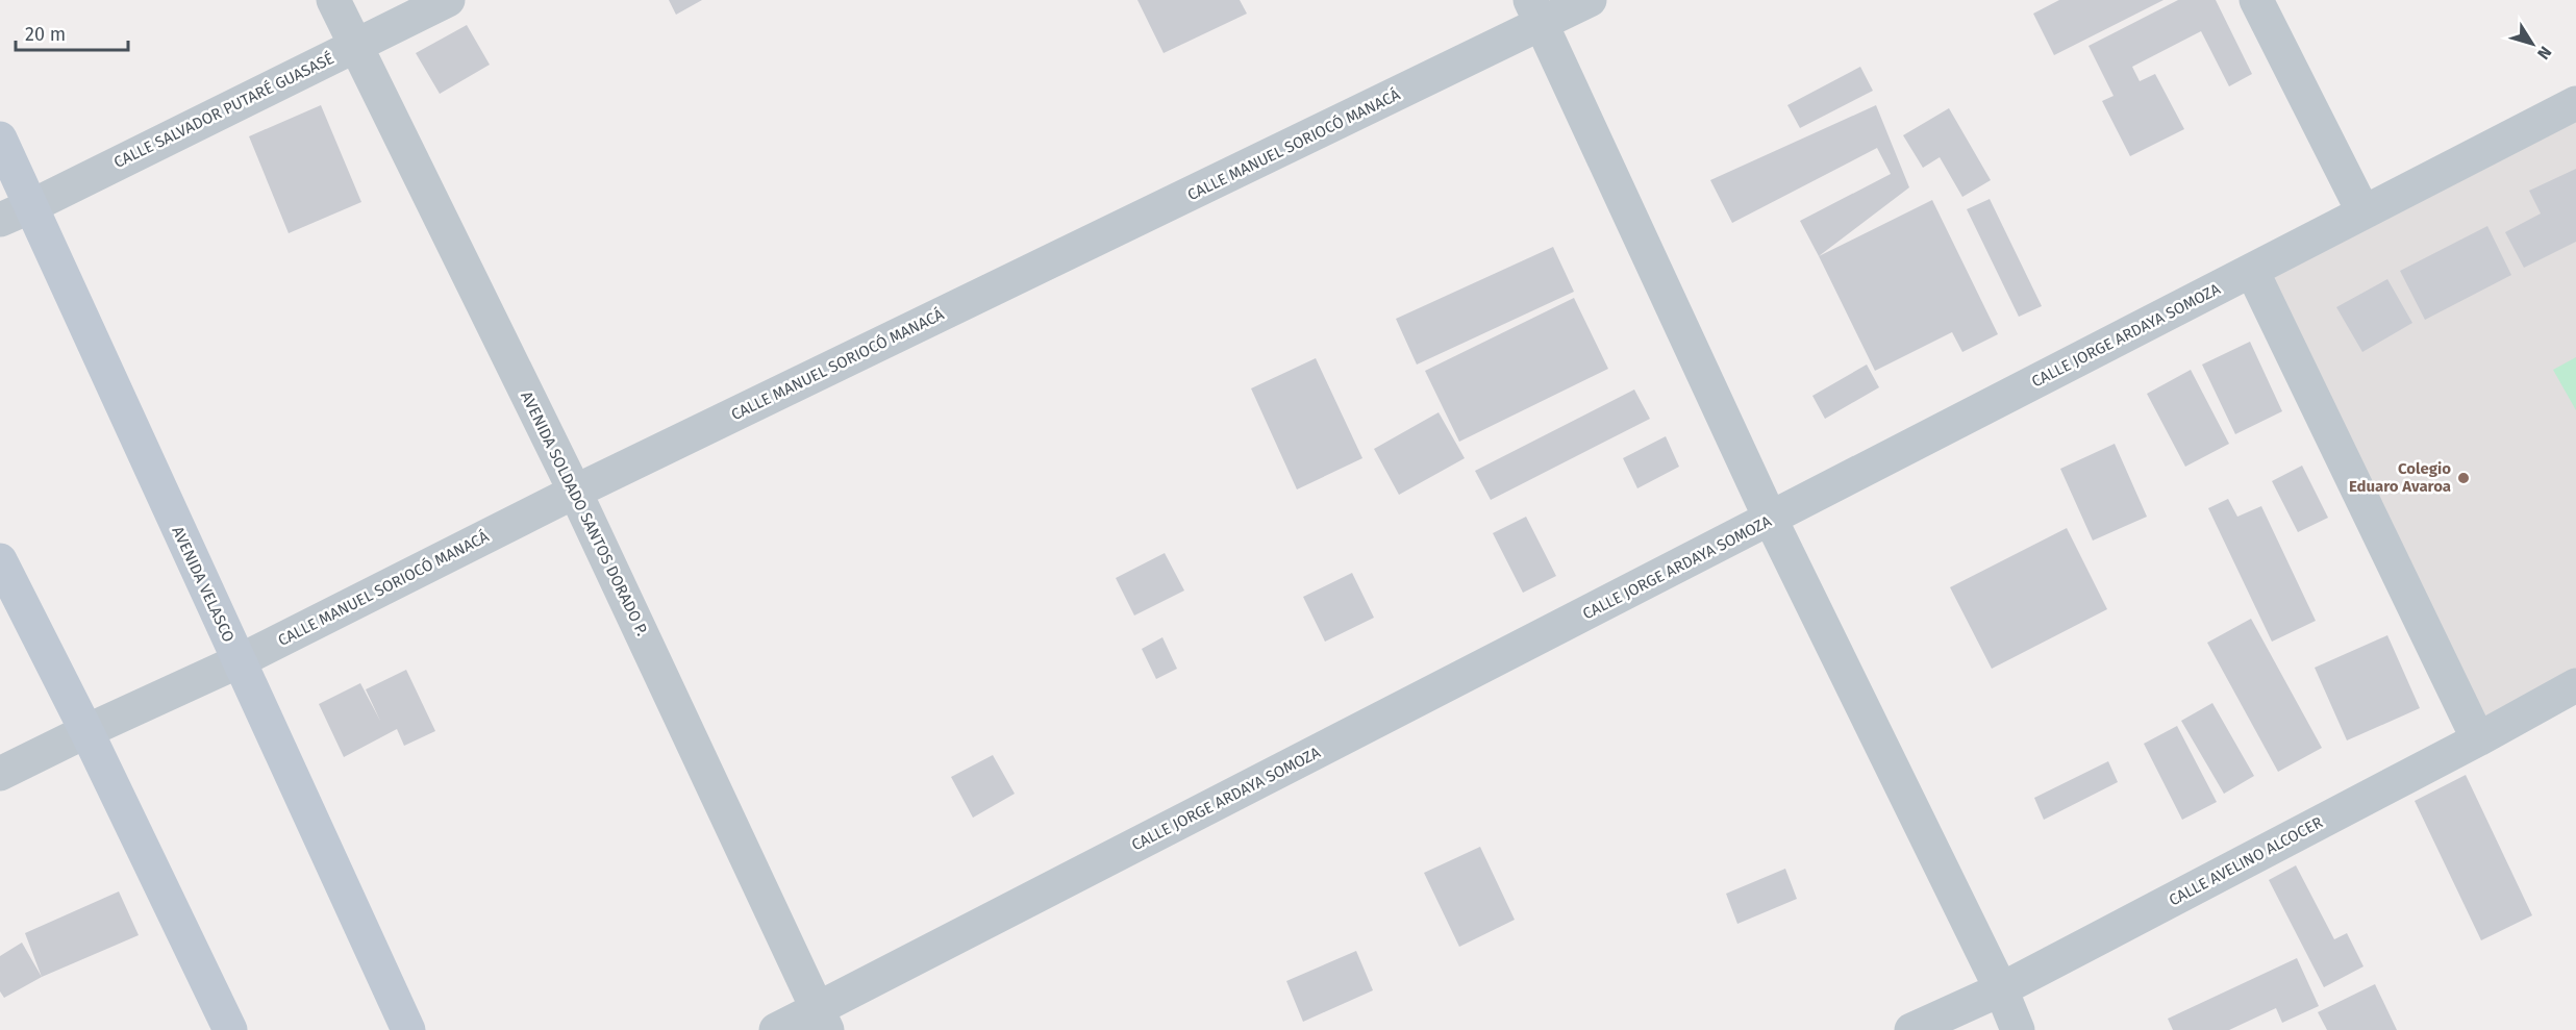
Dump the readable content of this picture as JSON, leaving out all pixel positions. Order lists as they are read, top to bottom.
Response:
{
  "streets": {
    "street": [
      "CALLE SALVADOR PUTARÉ GUASASÉ",
      "CALLE MANUEL SORIOCÓ MANACÁ",
      "CALLE JORGE ARDAYA SOMOZA",
      "AVENIDA SOLDADO SANTOS DORADO P.",
      "AVENIDA VELASCO",
      "CALLE AVELINO ALCOCER"
    ]
  },
  "crossings": [
    ["CALLE SALVADOR PUTARÉ GUASASÉ", "AVENIDA SOLDADO SANTOS DORADO P."],
    ["CALLE SALVADOR PUTARÉ GUASASÉ", "AVENIDA VELASCO"],
    ["CALLE MANUEL SORIOCÓ MANACÁ", "AVENIDA SOLDADO SANTOS DORADO P."],
    ["CALLE MANUEL SORIOCÓ MANACÁ", "AVENIDA VELASCO"],
    ["CALLE JORGE ARDAYA SOMOZA", "AVENIDA SOLDADO SANTOS DORADO P."]
  ],
  "places": ["Colegio Eduaro Avaroa"],
  "scale_bar": "20 m",
  "north": "bottom right"
}
